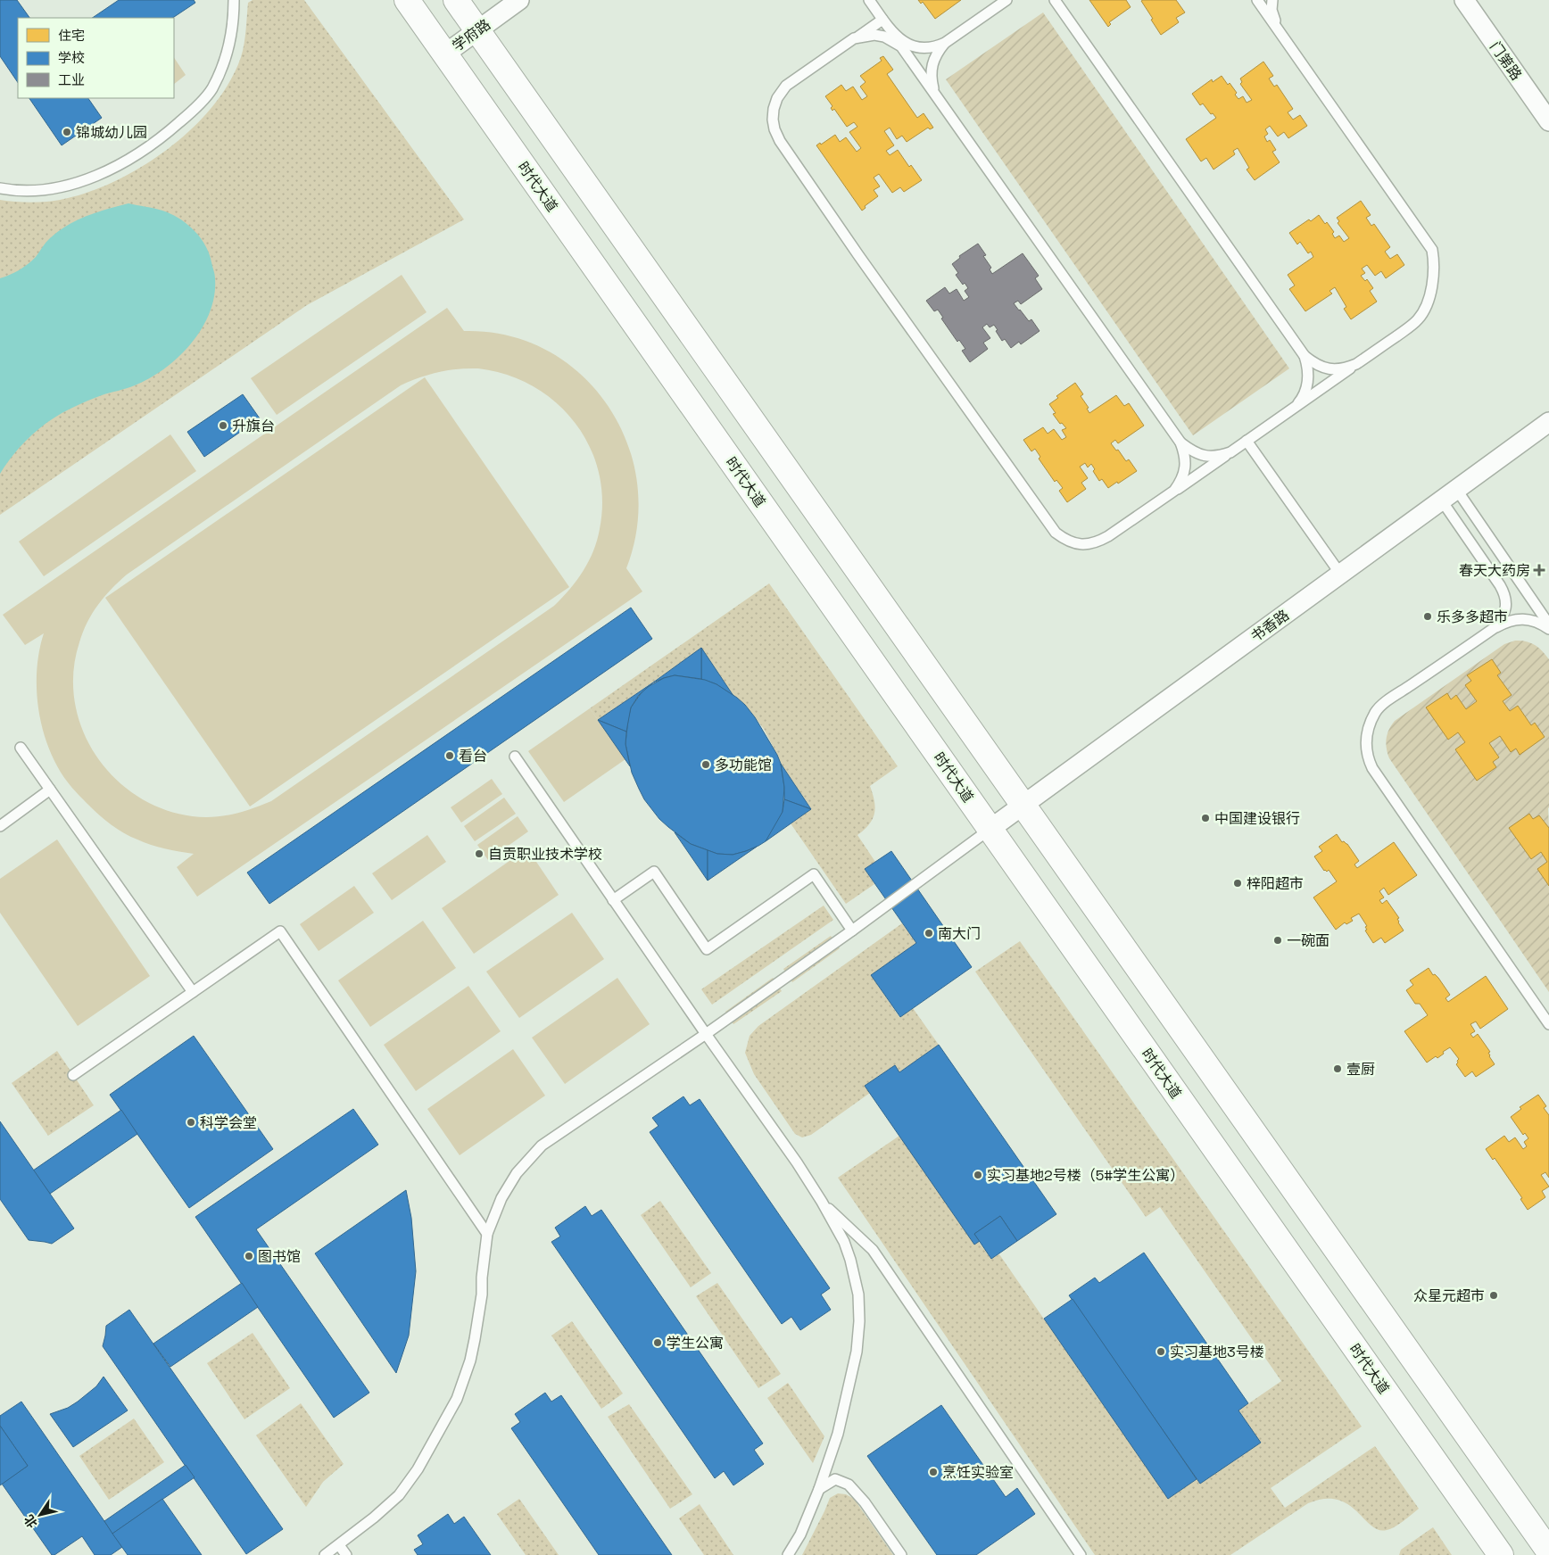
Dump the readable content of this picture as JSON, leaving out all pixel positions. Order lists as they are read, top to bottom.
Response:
{
  "streets": {
    "main road": ["时代大道"],
    "street": ["学府路", "门第路", "书香路"]
  },
  "crossings": [
    ["学府路", "时代大道"],
    ["时代大道", "书香路"]
  ],
  "places": {
    "other": [
      "锦城幼儿园",
      "升旗台",
      "乐多多超市",
      "看台",
      "多功能馆",
      "中国建设银行",
      "自贡职业技术学校",
      "梓阳超市",
      "南大门",
      "一碗面",
      "壹厨",
      "科学会堂",
      "实习基地2号楼（5#学生公寓）",
      "图书馆",
      "众星元超市",
      "学生公寓",
      "实习基地3号楼",
      "烹饪实验室"
    ],
    "health": ["春天大药房"]
  },
  "legend": ["住宅", "学校", "工业"],
  "north": "bottom left"
}
